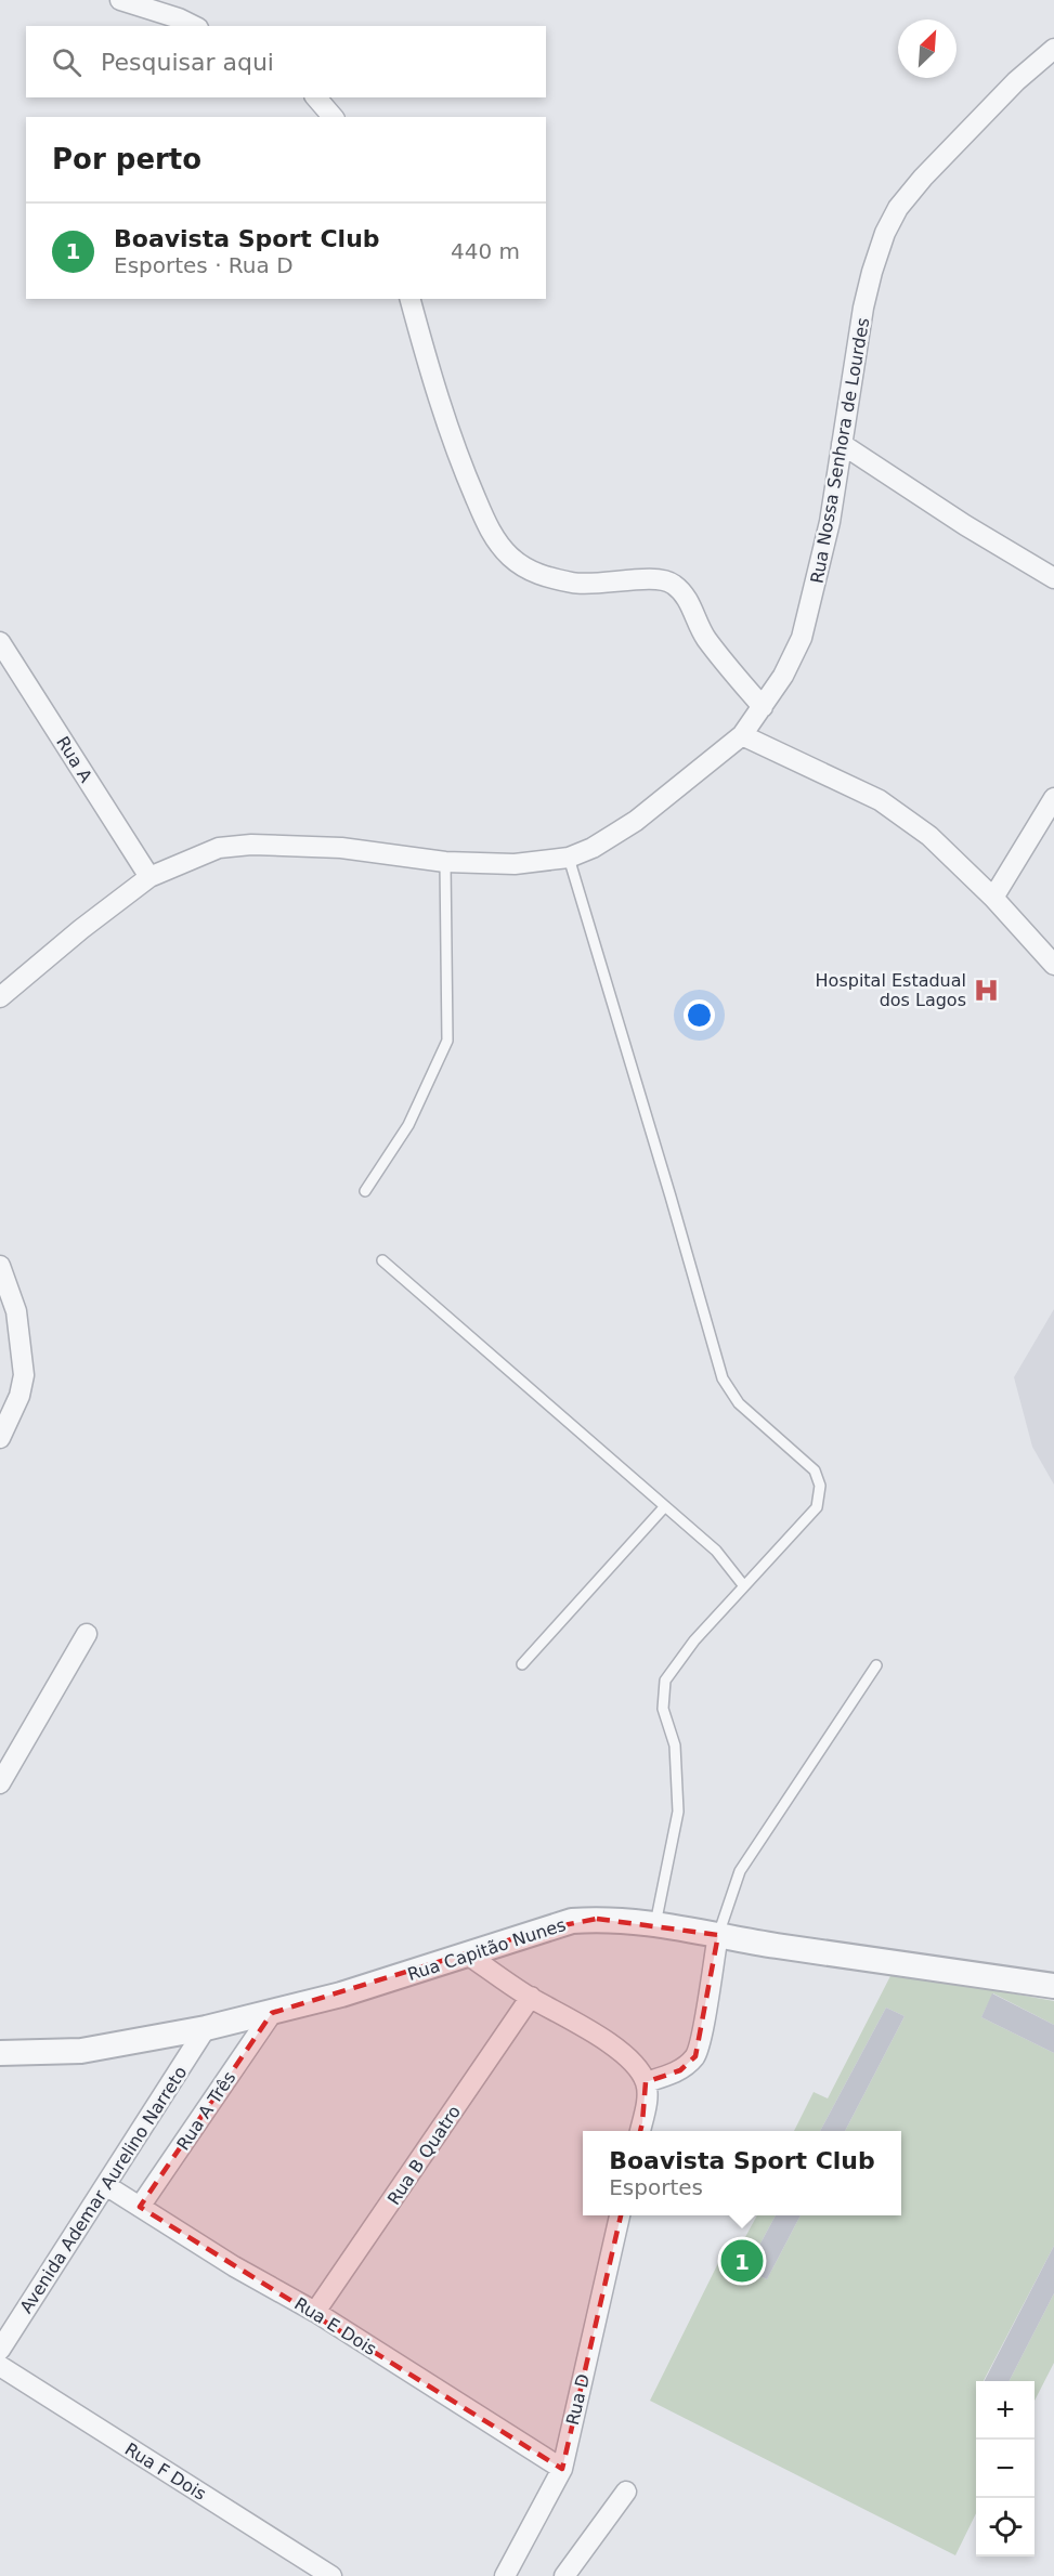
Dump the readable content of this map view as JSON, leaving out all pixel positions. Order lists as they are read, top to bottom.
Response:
{
  "streets": {
    "street": [
      "Rua Nossa Senhora de Lourdes",
      "Rua A",
      "Rua Capitão Nunes",
      "Rua A Três",
      "Rua B Quatro",
      "Avenida Ademar Aurelino Narreto",
      "Rua E Dois",
      "Rua D",
      "Rua F Dois"
    ]
  },
  "crossings": [
    ["Rua Nossa Senhora de Lourdes", "Rua A"],
    ["Rua Capitão Nunes", "Rua A Três"],
    ["Rua Capitão Nunes", "Avenida Ademar Aurelino Narreto"],
    ["Rua A Três", "Rua E Dois"],
    ["Rua B Quatro", "Rua E Dois"],
    ["Avenida Ademar Aurelino Narreto", "Rua E Dois"],
    ["Rua E Dois", "Rua D"]
  ],
  "places": {
    "hospital": ["Hospital Estadual dos Lagos"]
  },
  "north": "top right",
  "page": {
    "search": "Pesquisar aqui",
    "heading": "Por perto",
    "list": [
      {
        "mark": "1",
        "name": "Boavista Sport Club",
        "note": "Esportes · Rua D",
        "value": "440 m"
      }
    ],
    "popup": ["Boavista Sport Club", "Esportes"],
    "pins": "1",
    "map_buttons": ["+", "−"]
  }
}
